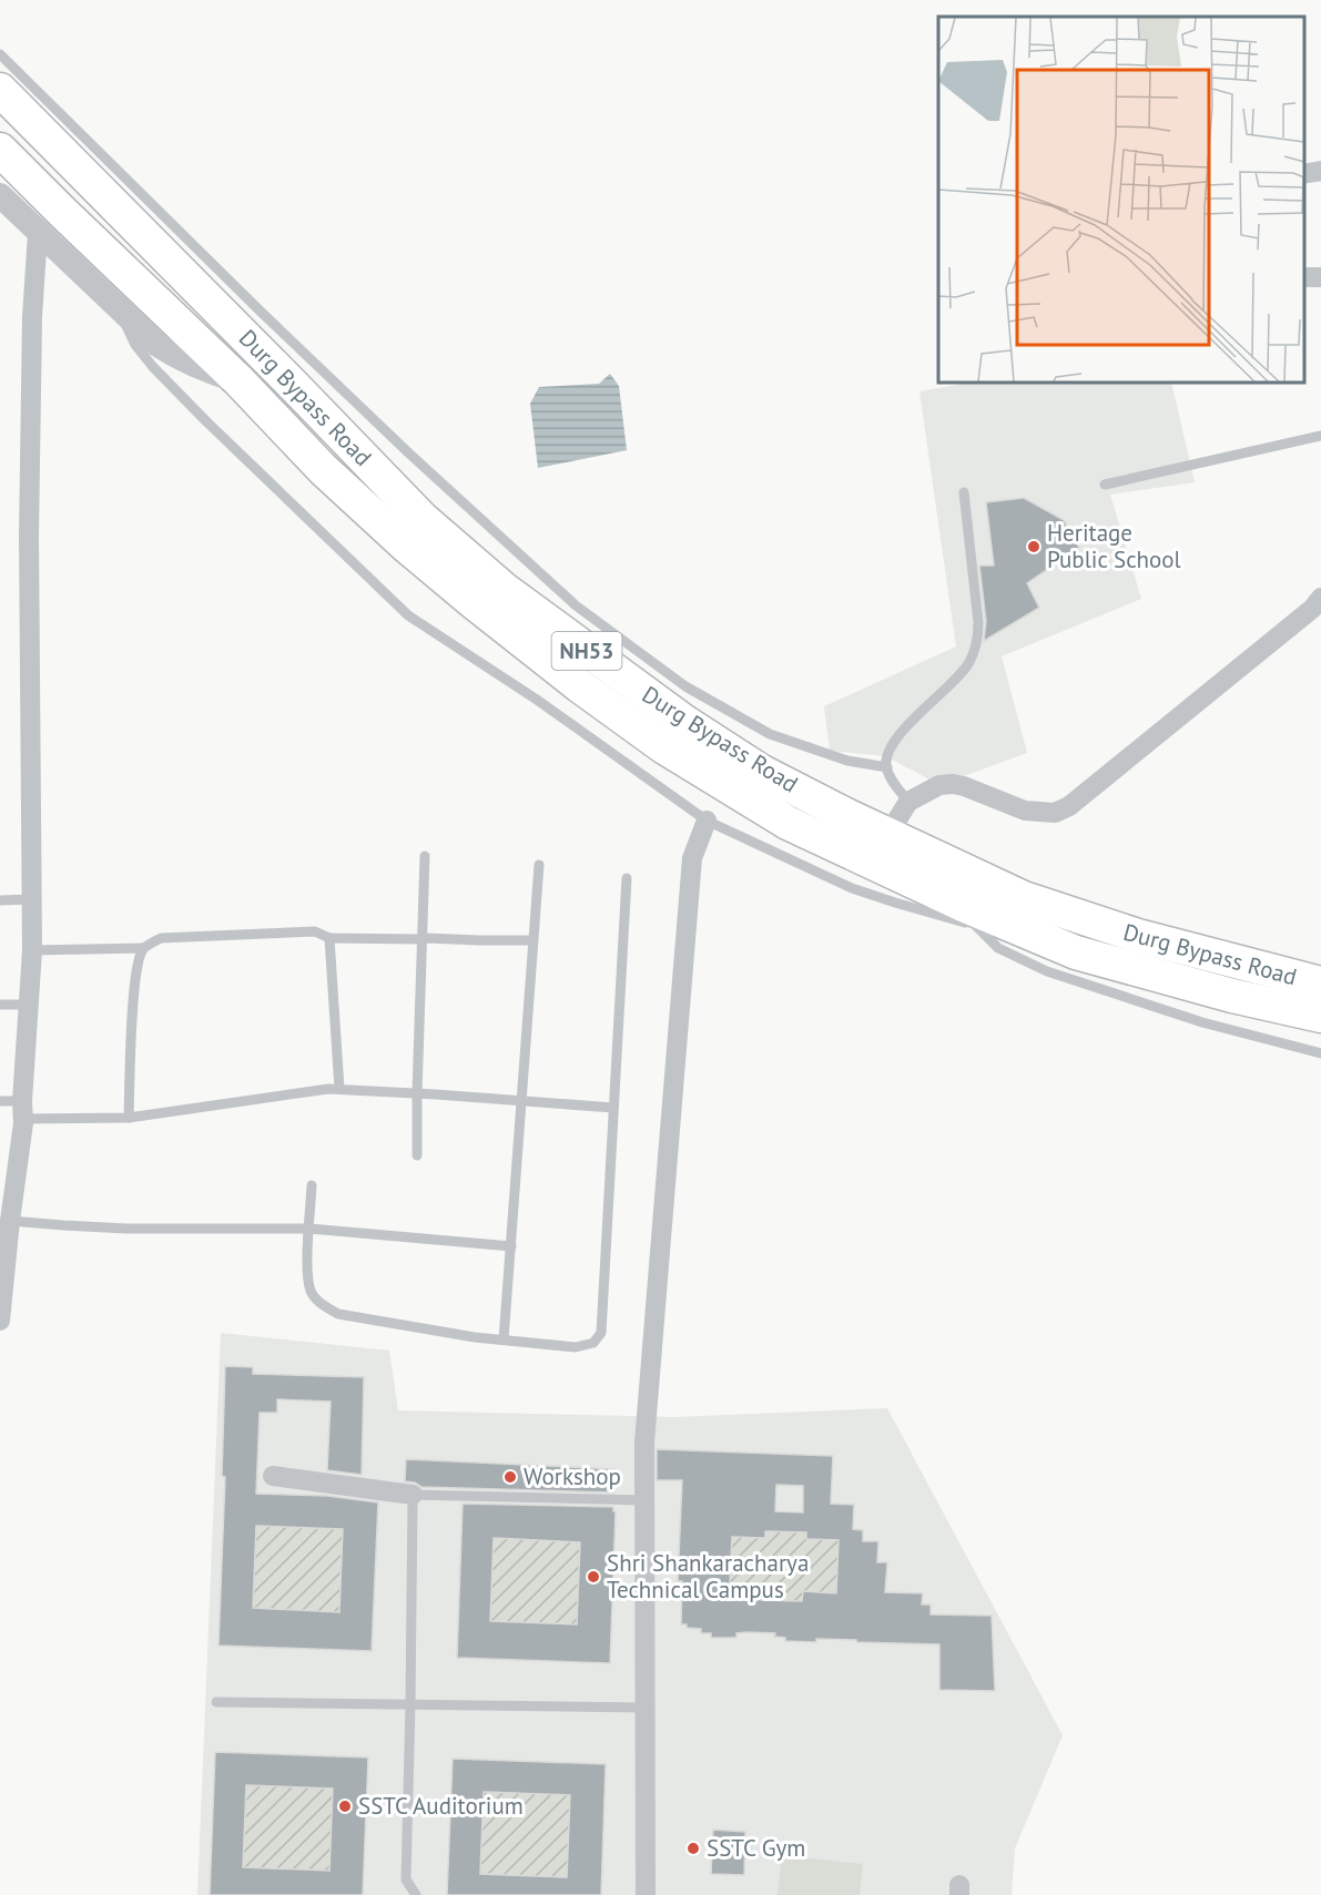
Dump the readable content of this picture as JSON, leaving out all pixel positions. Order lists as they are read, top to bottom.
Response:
{
  "streets": {
    "highway": ["Durg Bypass Road", "NH53"]
  },
  "places": [
    "Heritage Public School",
    "Workshop",
    "Shri Shankaracharya Technical Campus",
    "SSTC Auditorium",
    "SSTC Gym"
  ]
}
